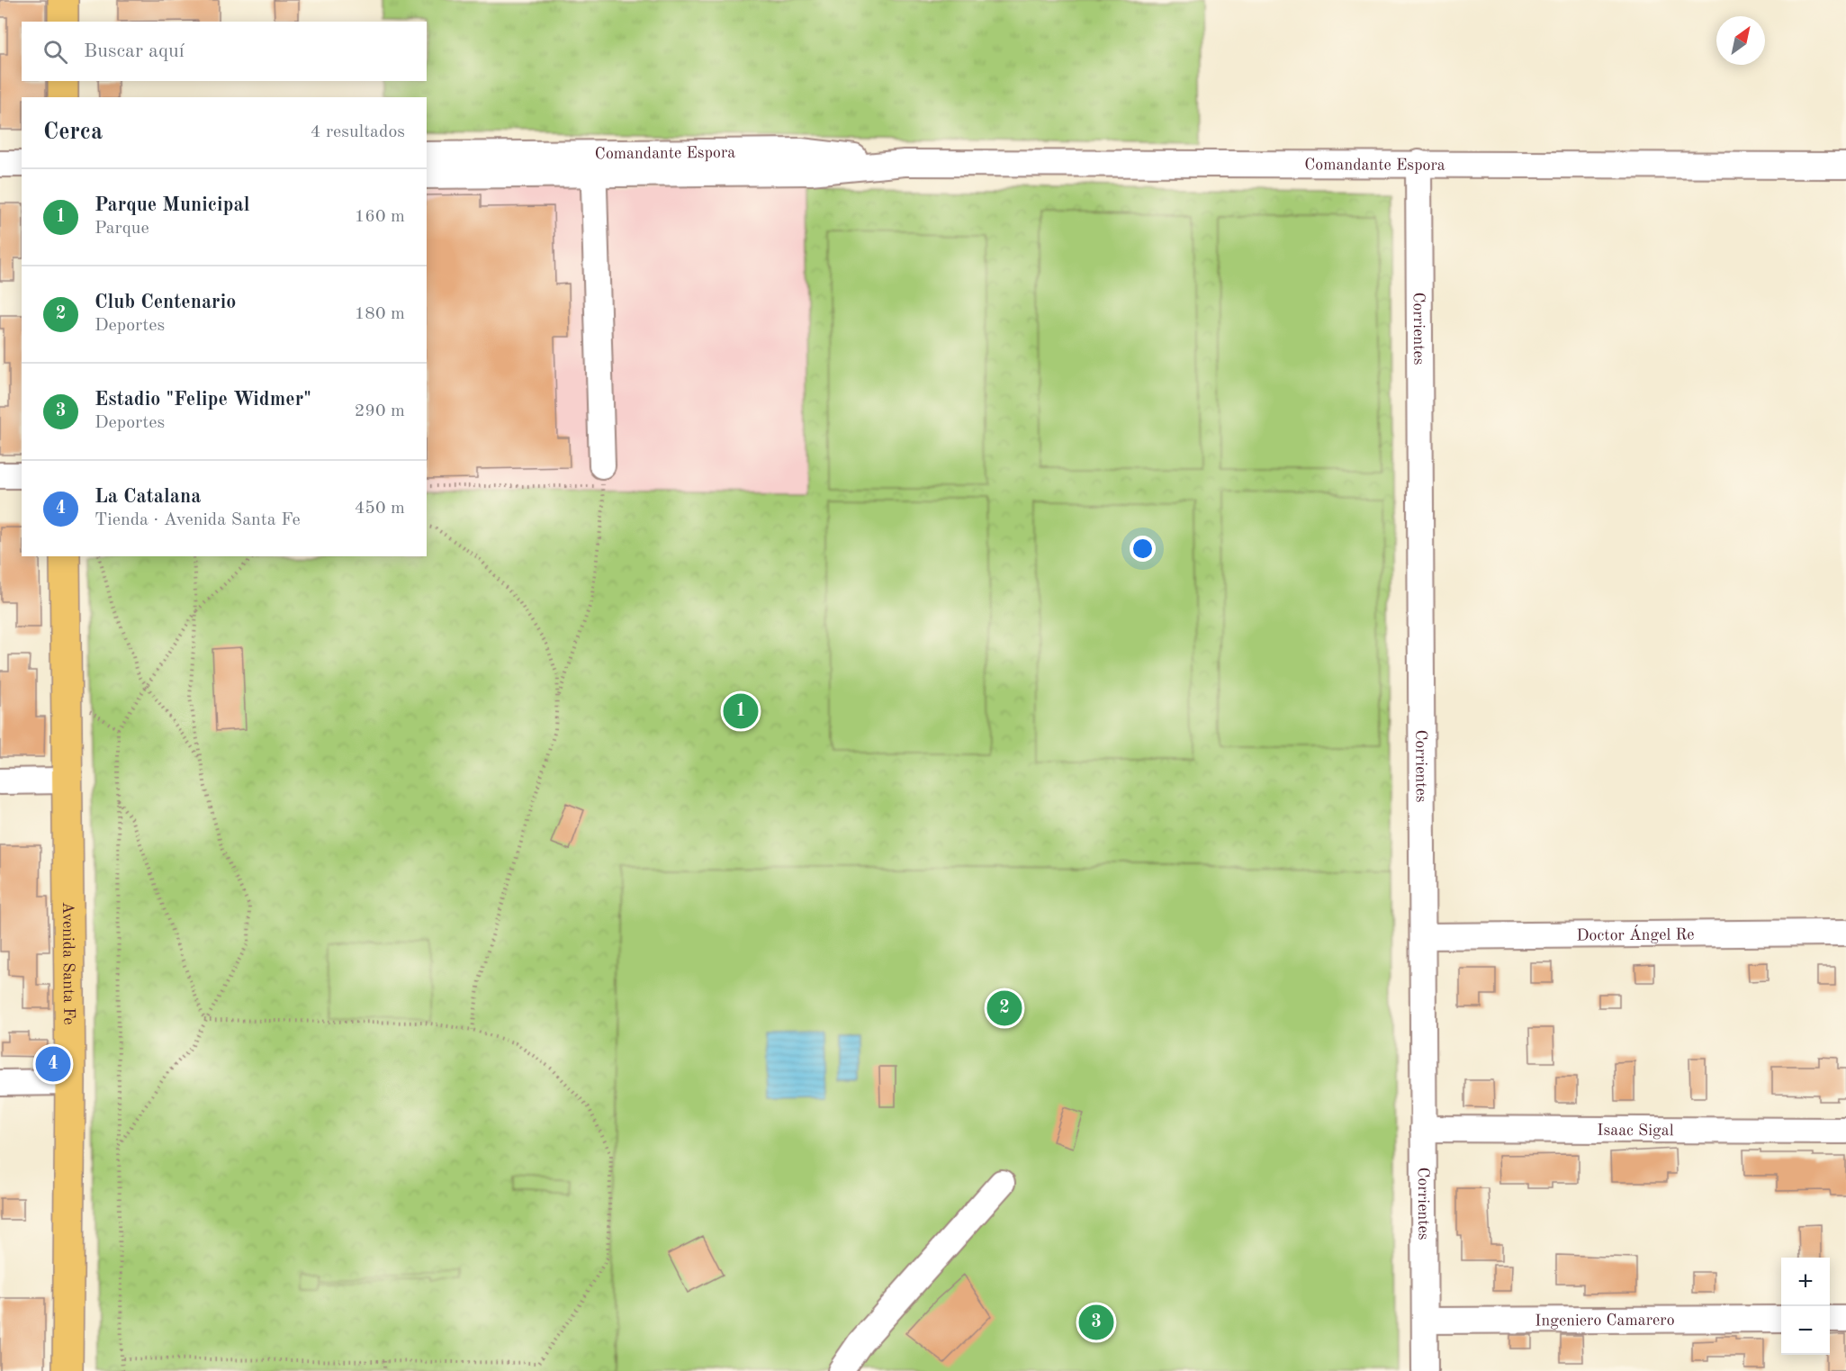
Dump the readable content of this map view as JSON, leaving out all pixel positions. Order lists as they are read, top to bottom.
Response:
{
  "streets": {
    "main road": ["Avenida Santa Fe"],
    "street": [
      "Comandante Espora",
      "Corrientes",
      "Doctor Ángel Re",
      "Isaac Sigal",
      "Ingeniero Camarero"
    ]
  },
  "crossings": [
    ["Comandante Espora", "Corrientes"],
    ["Corrientes", "Doctor Ángel Re"],
    ["Corrientes", "Isaac Sigal"],
    ["Corrientes", "Ingeniero Camarero"]
  ],
  "north": "top right",
  "page": {
    "search": "Buscar aquí",
    "heading": ["Cerca", "4 resultados"],
    "list": [
      {
        "mark": "1",
        "name": "Parque Municipal",
        "note": "Parque",
        "value": "160 m"
      },
      {
        "mark": "2",
        "name": "Club Centenario",
        "note": "Deportes",
        "value": "180 m"
      },
      {
        "mark": "3",
        "name": "Estadio \"Felipe Widmer\"",
        "note": "Deportes",
        "value": "290 m"
      },
      {
        "mark": "4",
        "name": "La Catalana",
        "note": "Tienda · Avenida Santa Fe",
        "value": "450 m"
      }
    ],
    "pins": [
      "1",
      "2",
      "4",
      "3"
    ],
    "map_buttons": ["+", "−"]
  }
}
